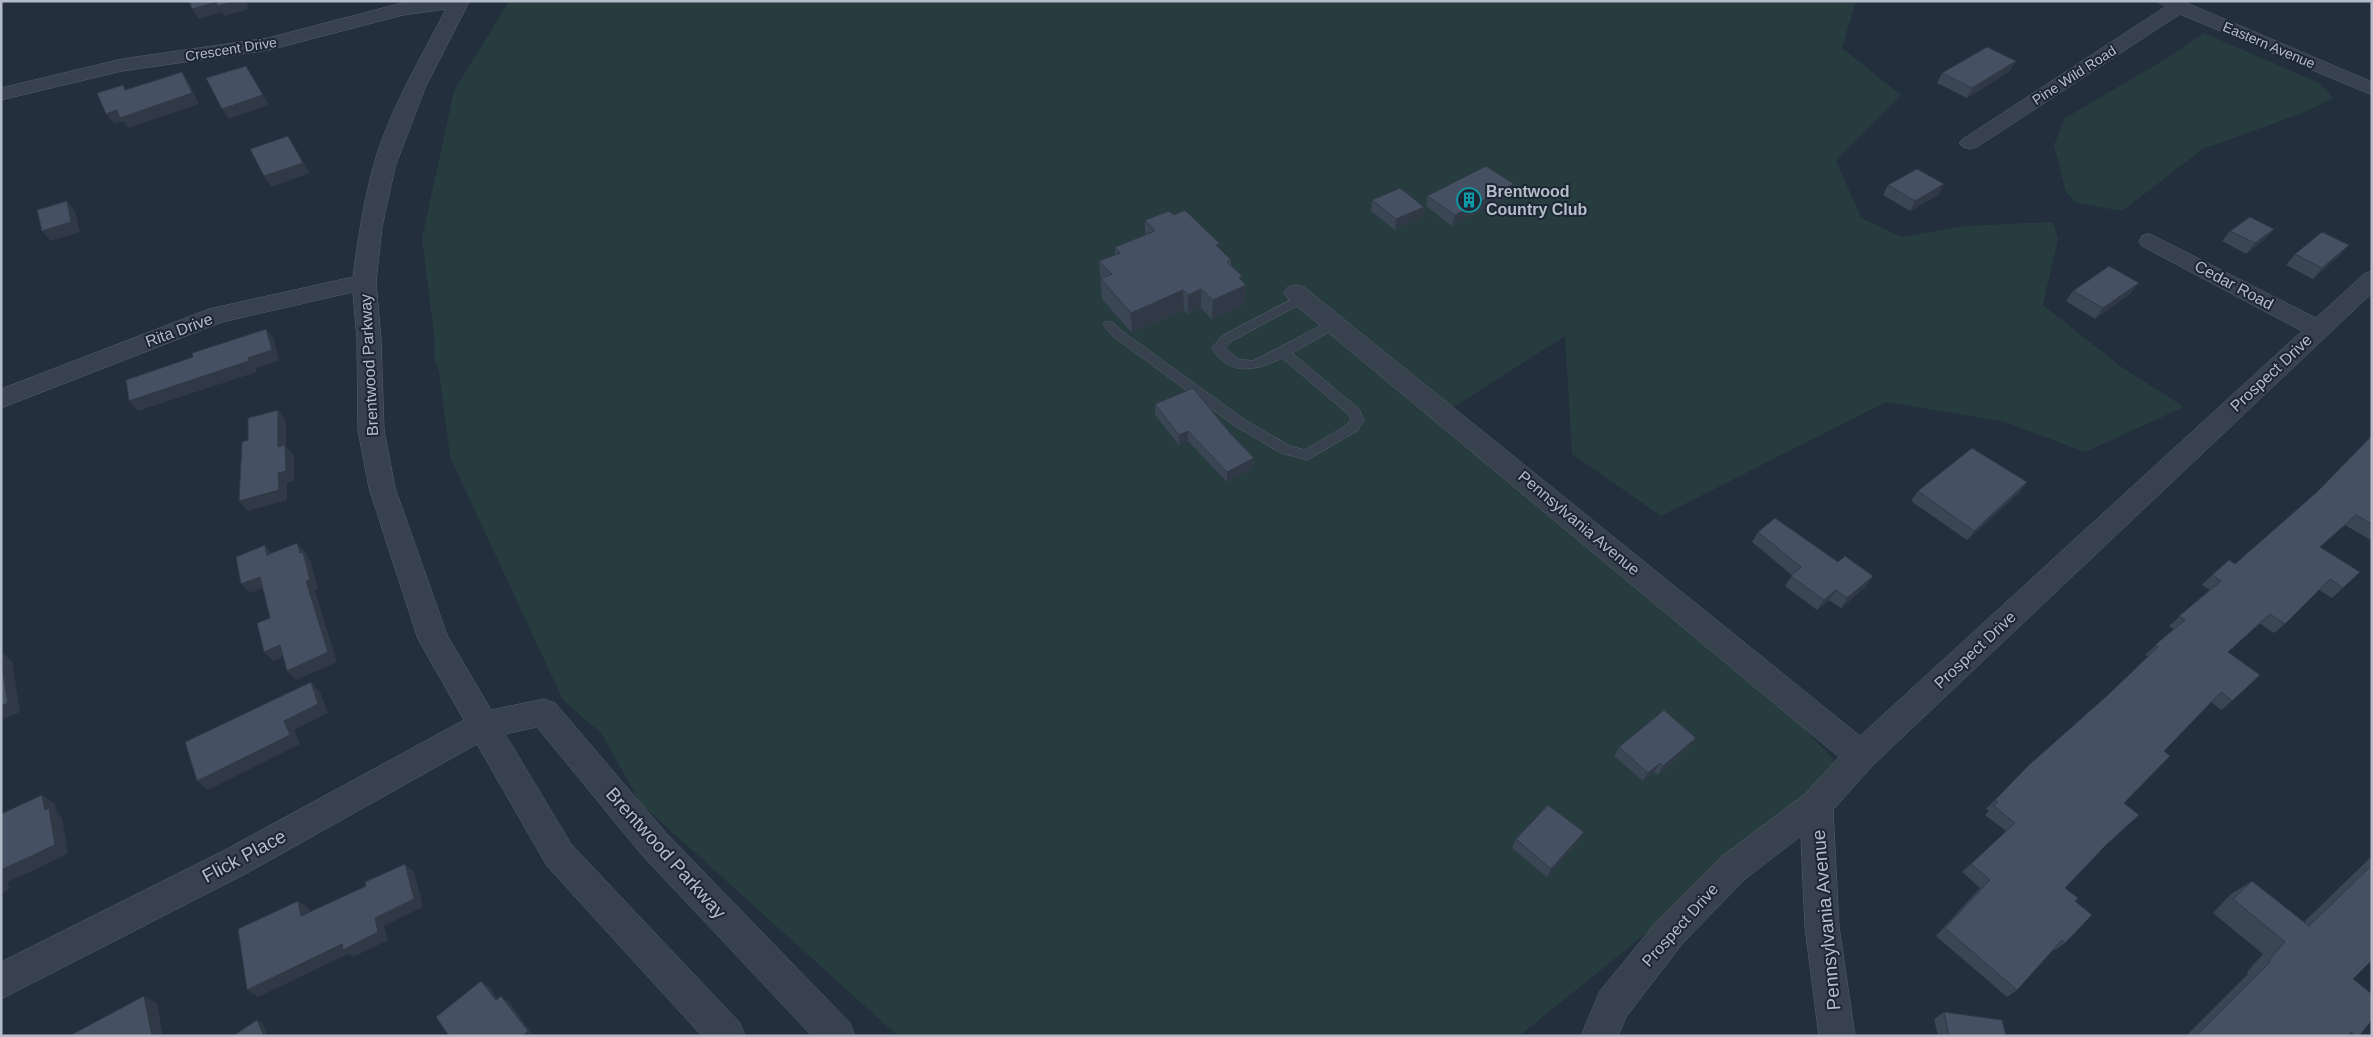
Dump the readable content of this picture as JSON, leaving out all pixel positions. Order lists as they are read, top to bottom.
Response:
{
  "streets": {
    "street": [
      "Eastern Avenue",
      "Crescent Drive",
      "Pine Wild Road",
      "Cedar Road",
      "Rita Drive",
      "Brentwood Parkway",
      "Prospect Drive",
      "Pennsylvania Avenue",
      "Flick Place"
    ]
  },
  "crossings": [
    ["Eastern Avenue", "Pine Wild Road"],
    ["Crescent Drive", "Brentwood Parkway"],
    ["Cedar Road", "Prospect Drive"],
    ["Rita Drive", "Brentwood Parkway"],
    ["Brentwood Parkway", "Flick Place"],
    ["Prospect Drive", "Pennsylvania Avenue"]
  ],
  "places": {
    "building": ["Brentwood Country Club"]
  }
}
